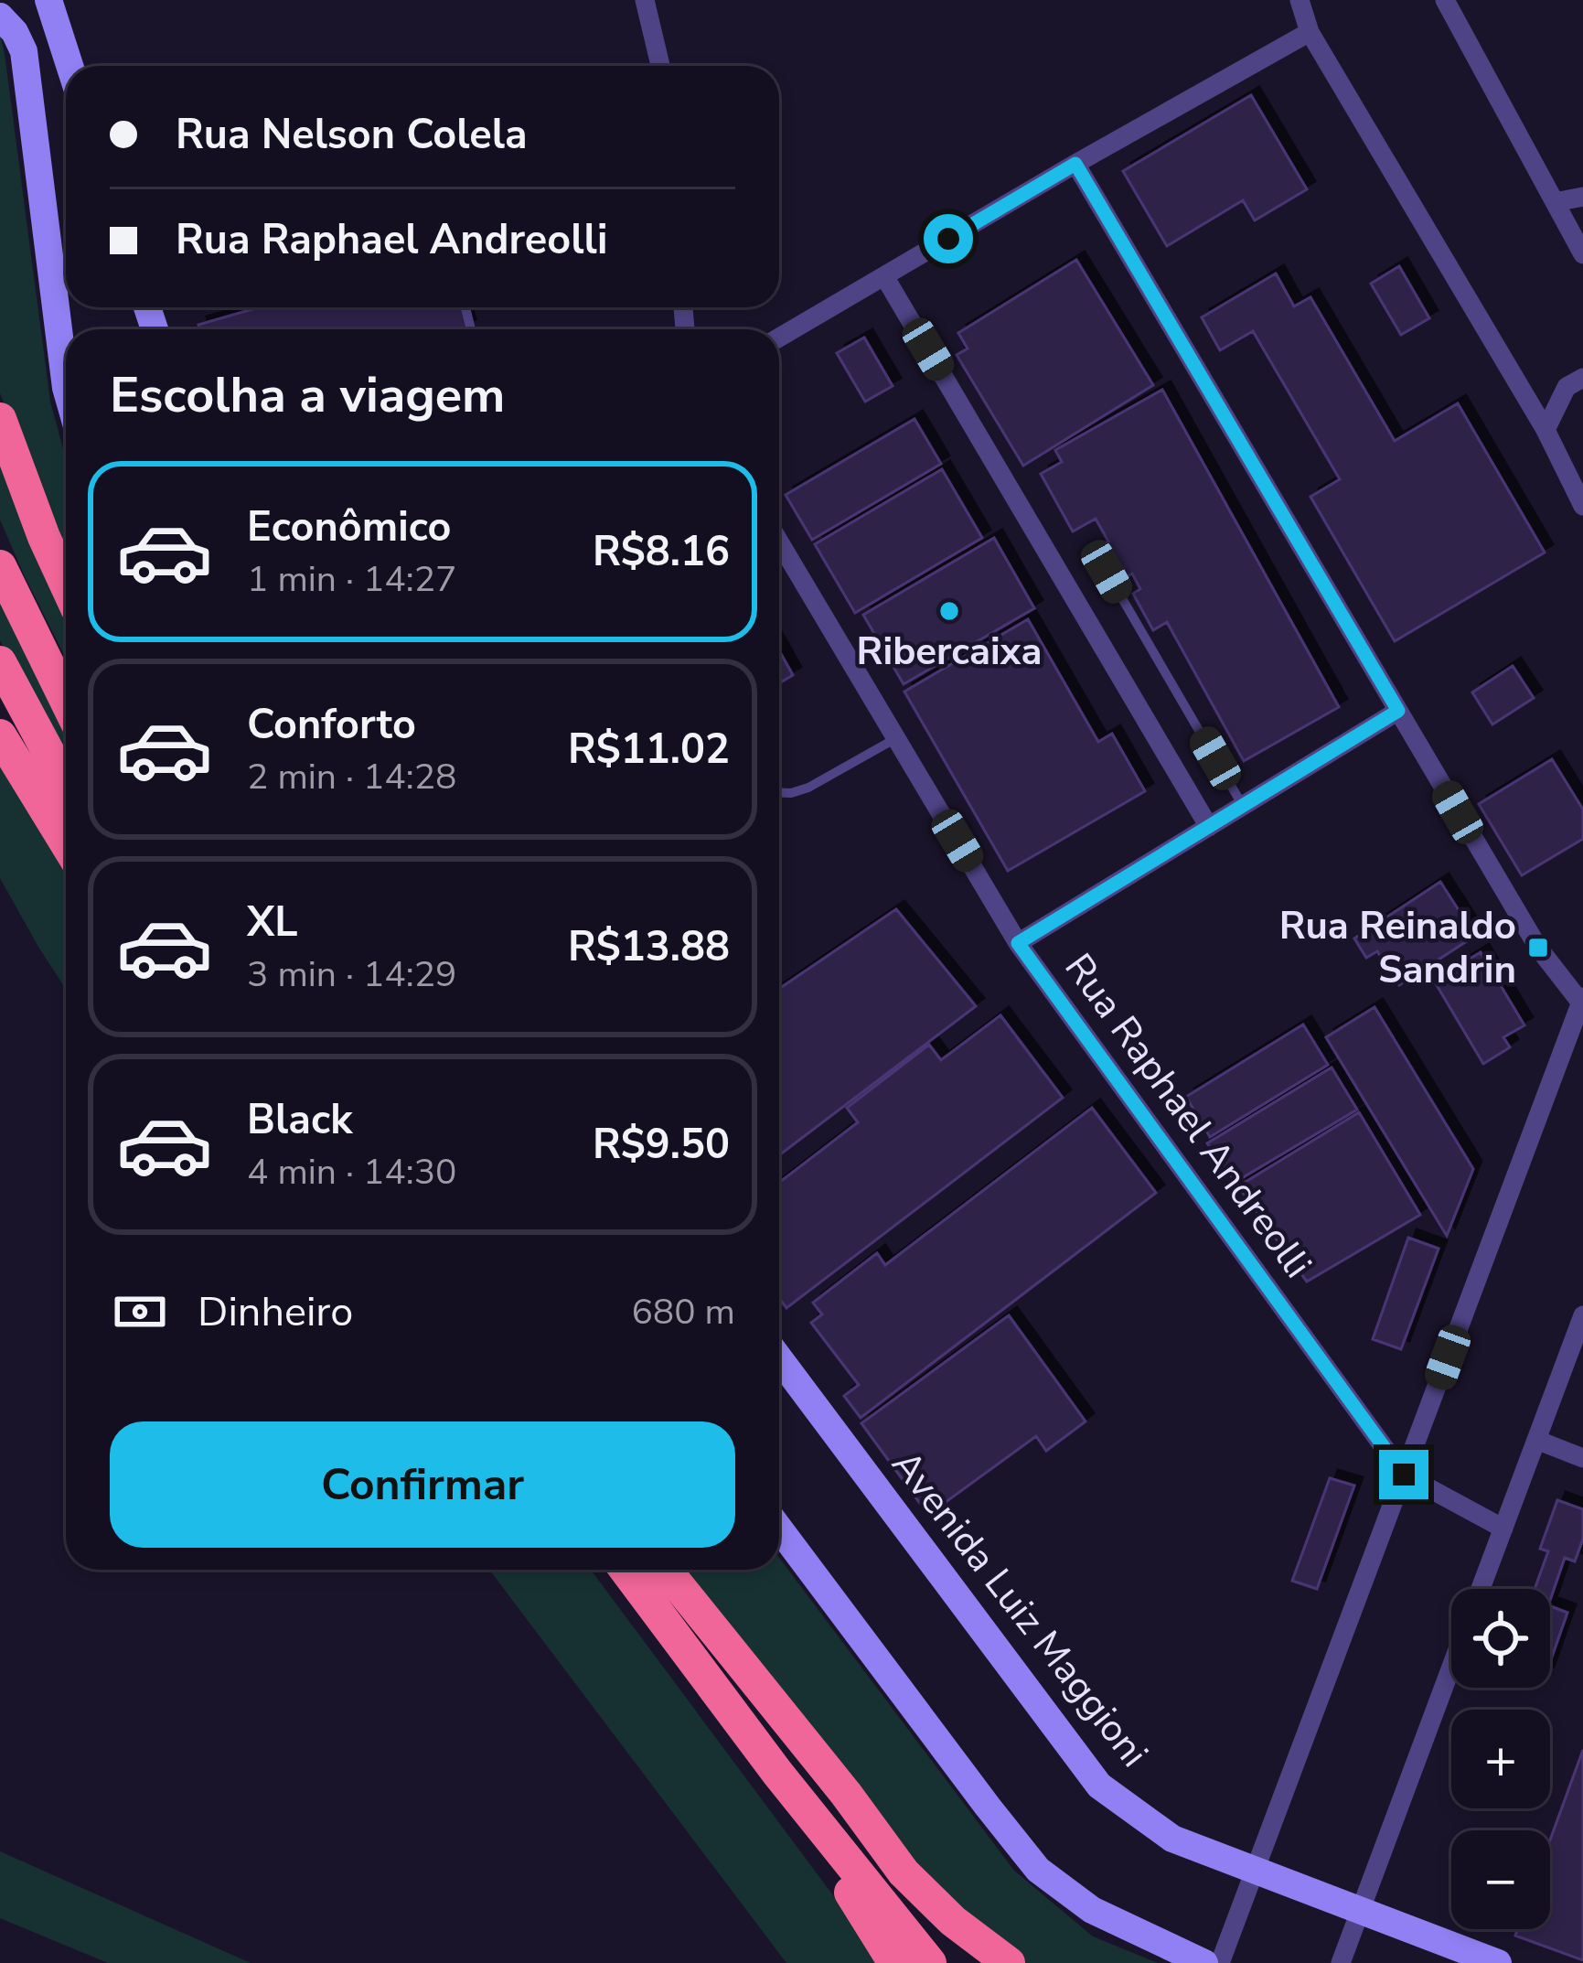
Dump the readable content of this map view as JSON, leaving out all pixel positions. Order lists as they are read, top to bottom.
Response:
{
  "streets": {
    "street": ["Rua Raphael Andreolli", "Avenida Luiz Maggioni"]
  },
  "places": {
    "other": ["Ribercaixa"],
    "transit": ["Rua Reinaldo Sandrin"]
  },
  "page": {
    "banner": ["Rua Nelson Colela", "Rua Raphael Andreolli"],
    "heading": "Escolha a viagem",
    "list": [
      {
        "name": "Econômico",
        "note": "1 min · 14:27",
        "value": "R$8.16"
      },
      {
        "name": "Conforto",
        "note": "2 min · 14:28",
        "value": "R$11.02"
      },
      {
        "name": "XL",
        "note": "3 min · 14:29",
        "value": "R$13.88"
      },
      {
        "name": "Black",
        "note": "4 min · 14:30",
        "value": "R$9.50"
      }
    ],
    "pay": ["Dinheiro", "680 m"],
    "buttons": "Confirmar",
    "map_buttons": ["+", "−"]
  }
}
